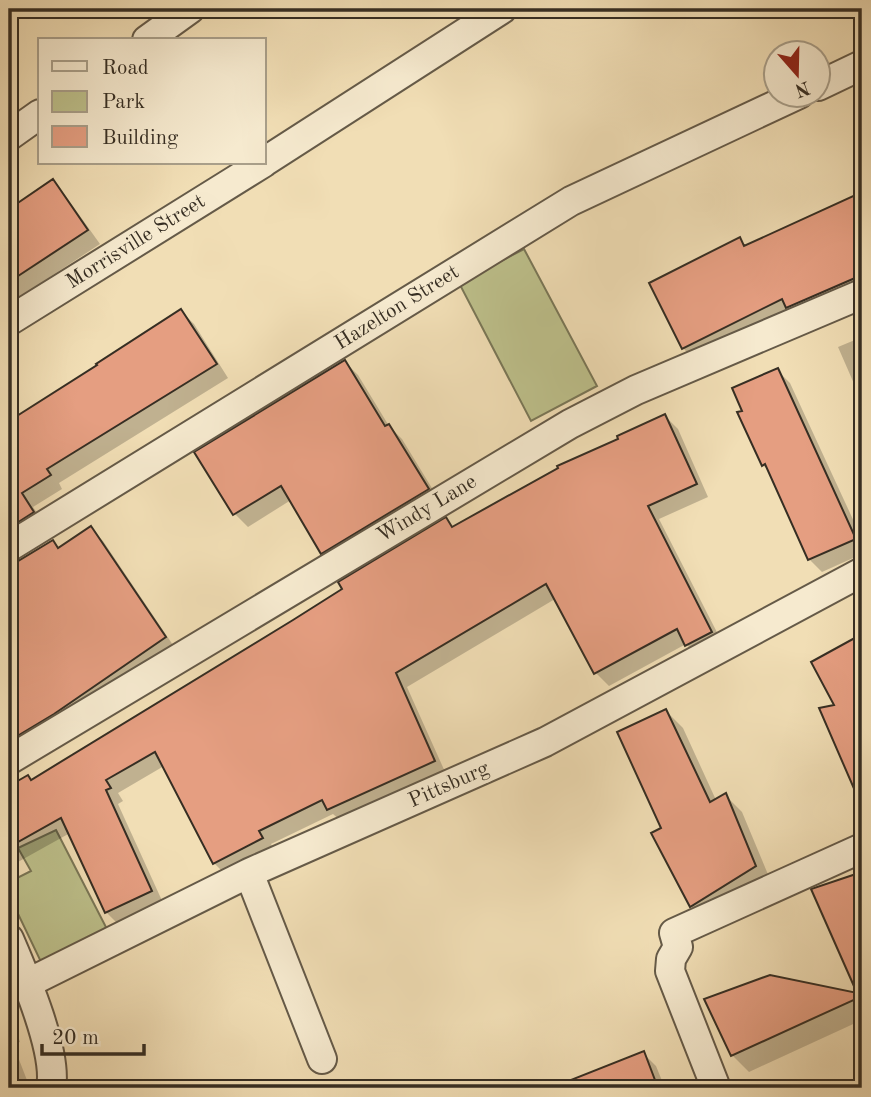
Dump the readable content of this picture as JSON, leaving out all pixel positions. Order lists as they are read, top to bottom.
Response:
{
  "streets": {
    "street": [
      "Morrisville Street",
      "Hazelton Street",
      "Windy Lane",
      "Pittsburg"
    ]
  },
  "legend": ["Road", "Park", "Building"],
  "scale_bar": "20 m",
  "north": "bottom"
}
